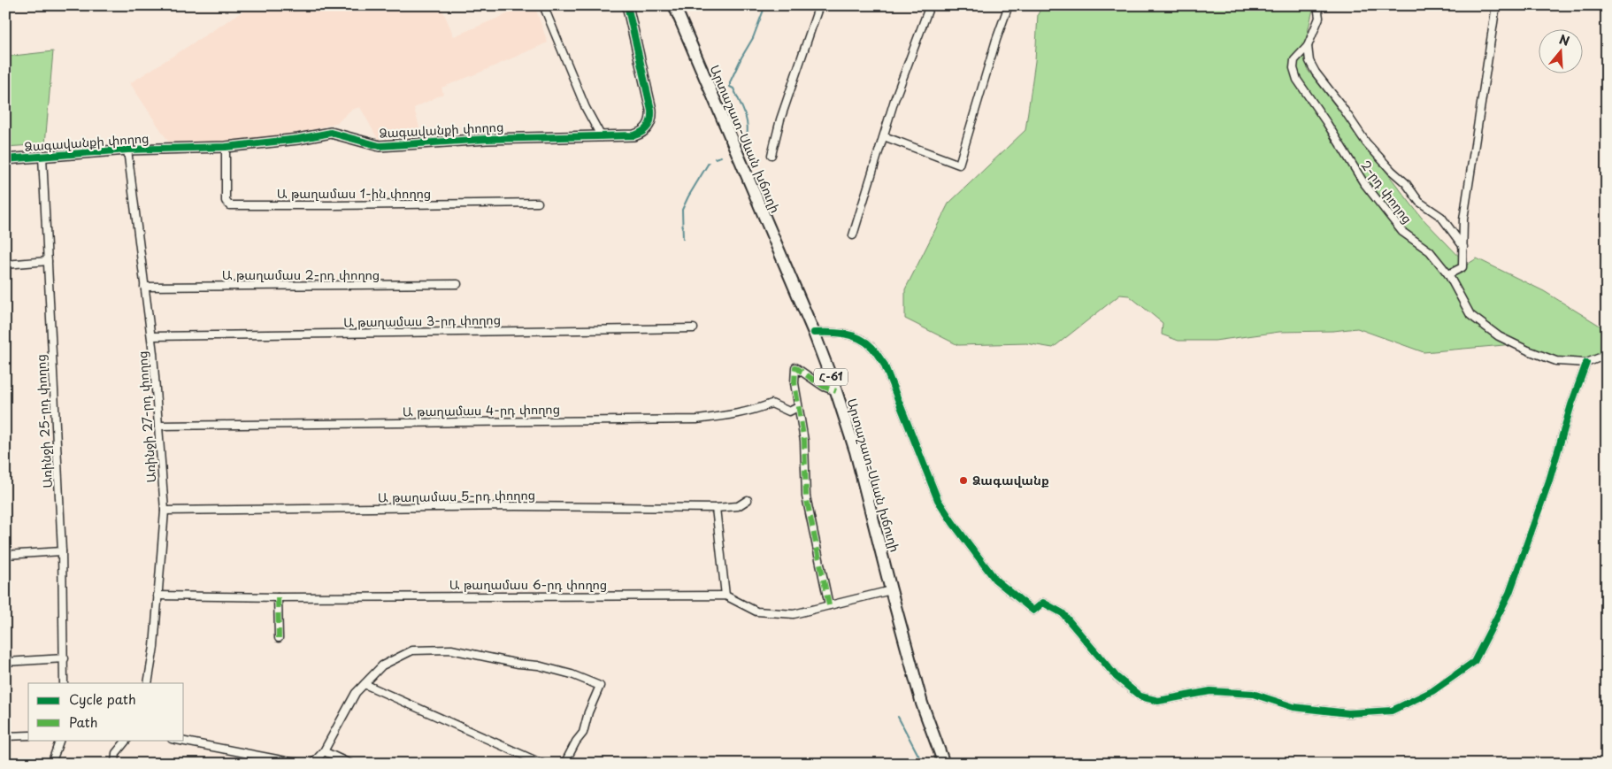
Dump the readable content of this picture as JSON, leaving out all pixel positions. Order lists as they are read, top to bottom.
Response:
{
  "streets": {
    "main road": ["Արտաշատ-Սևան խճուղի", "Հ-61"],
    "street": [
      "Ձագավանքի փողոց",
      "2-րդ փողոց",
      "Ա թաղամաս 1-ին փողոց",
      "Ա թաղամաս 2-րդ փողոց",
      "Ա թաղամաս 3-րդ փողոց",
      "Ա թաղամաս 4-րդ փողոց",
      "Առինջի 27-րդ փողոց",
      "Առինջի 25-րդ փողոց",
      "Ա թաղամաս 5-րդ փողոց",
      "Ա թաղամաս 6-րդ փողոց"
    ]
  },
  "crossings": [
    ["Ձագավանքի փողոց", "Ա թաղամաս 1-ին փողոց"],
    ["Ձագավանքի փողոց", "Առինջի 27-րդ փողոց"],
    ["Ձագավանքի փողոց", "Առինջի 25-րդ փողոց"],
    ["Արտաշատ-Սևան խճուղի", "Ա թաղամաս 6-րդ փողոց"],
    ["Ա թաղամաս 2-րդ փողոց", "Առինջի 27-րդ փողոց"],
    ["Ա թաղամաս 3-րդ փողոց", "Առինջի 27-րդ փողոց"],
    ["Ա թաղամաս 4-րդ փողոց", "Առինջի 27-րդ փողոց"],
    ["Առինջի 27-րդ փողոց", "Ա թաղամաս 5-րդ փողոց"],
    ["Առինջի 27-րդ փողոց", "Ա թաղամաս 6-րդ փողոց"]
  ],
  "places": ["Ձագավանք"],
  "legend": ["Cycle path", "Path"],
  "north": "top"
}
